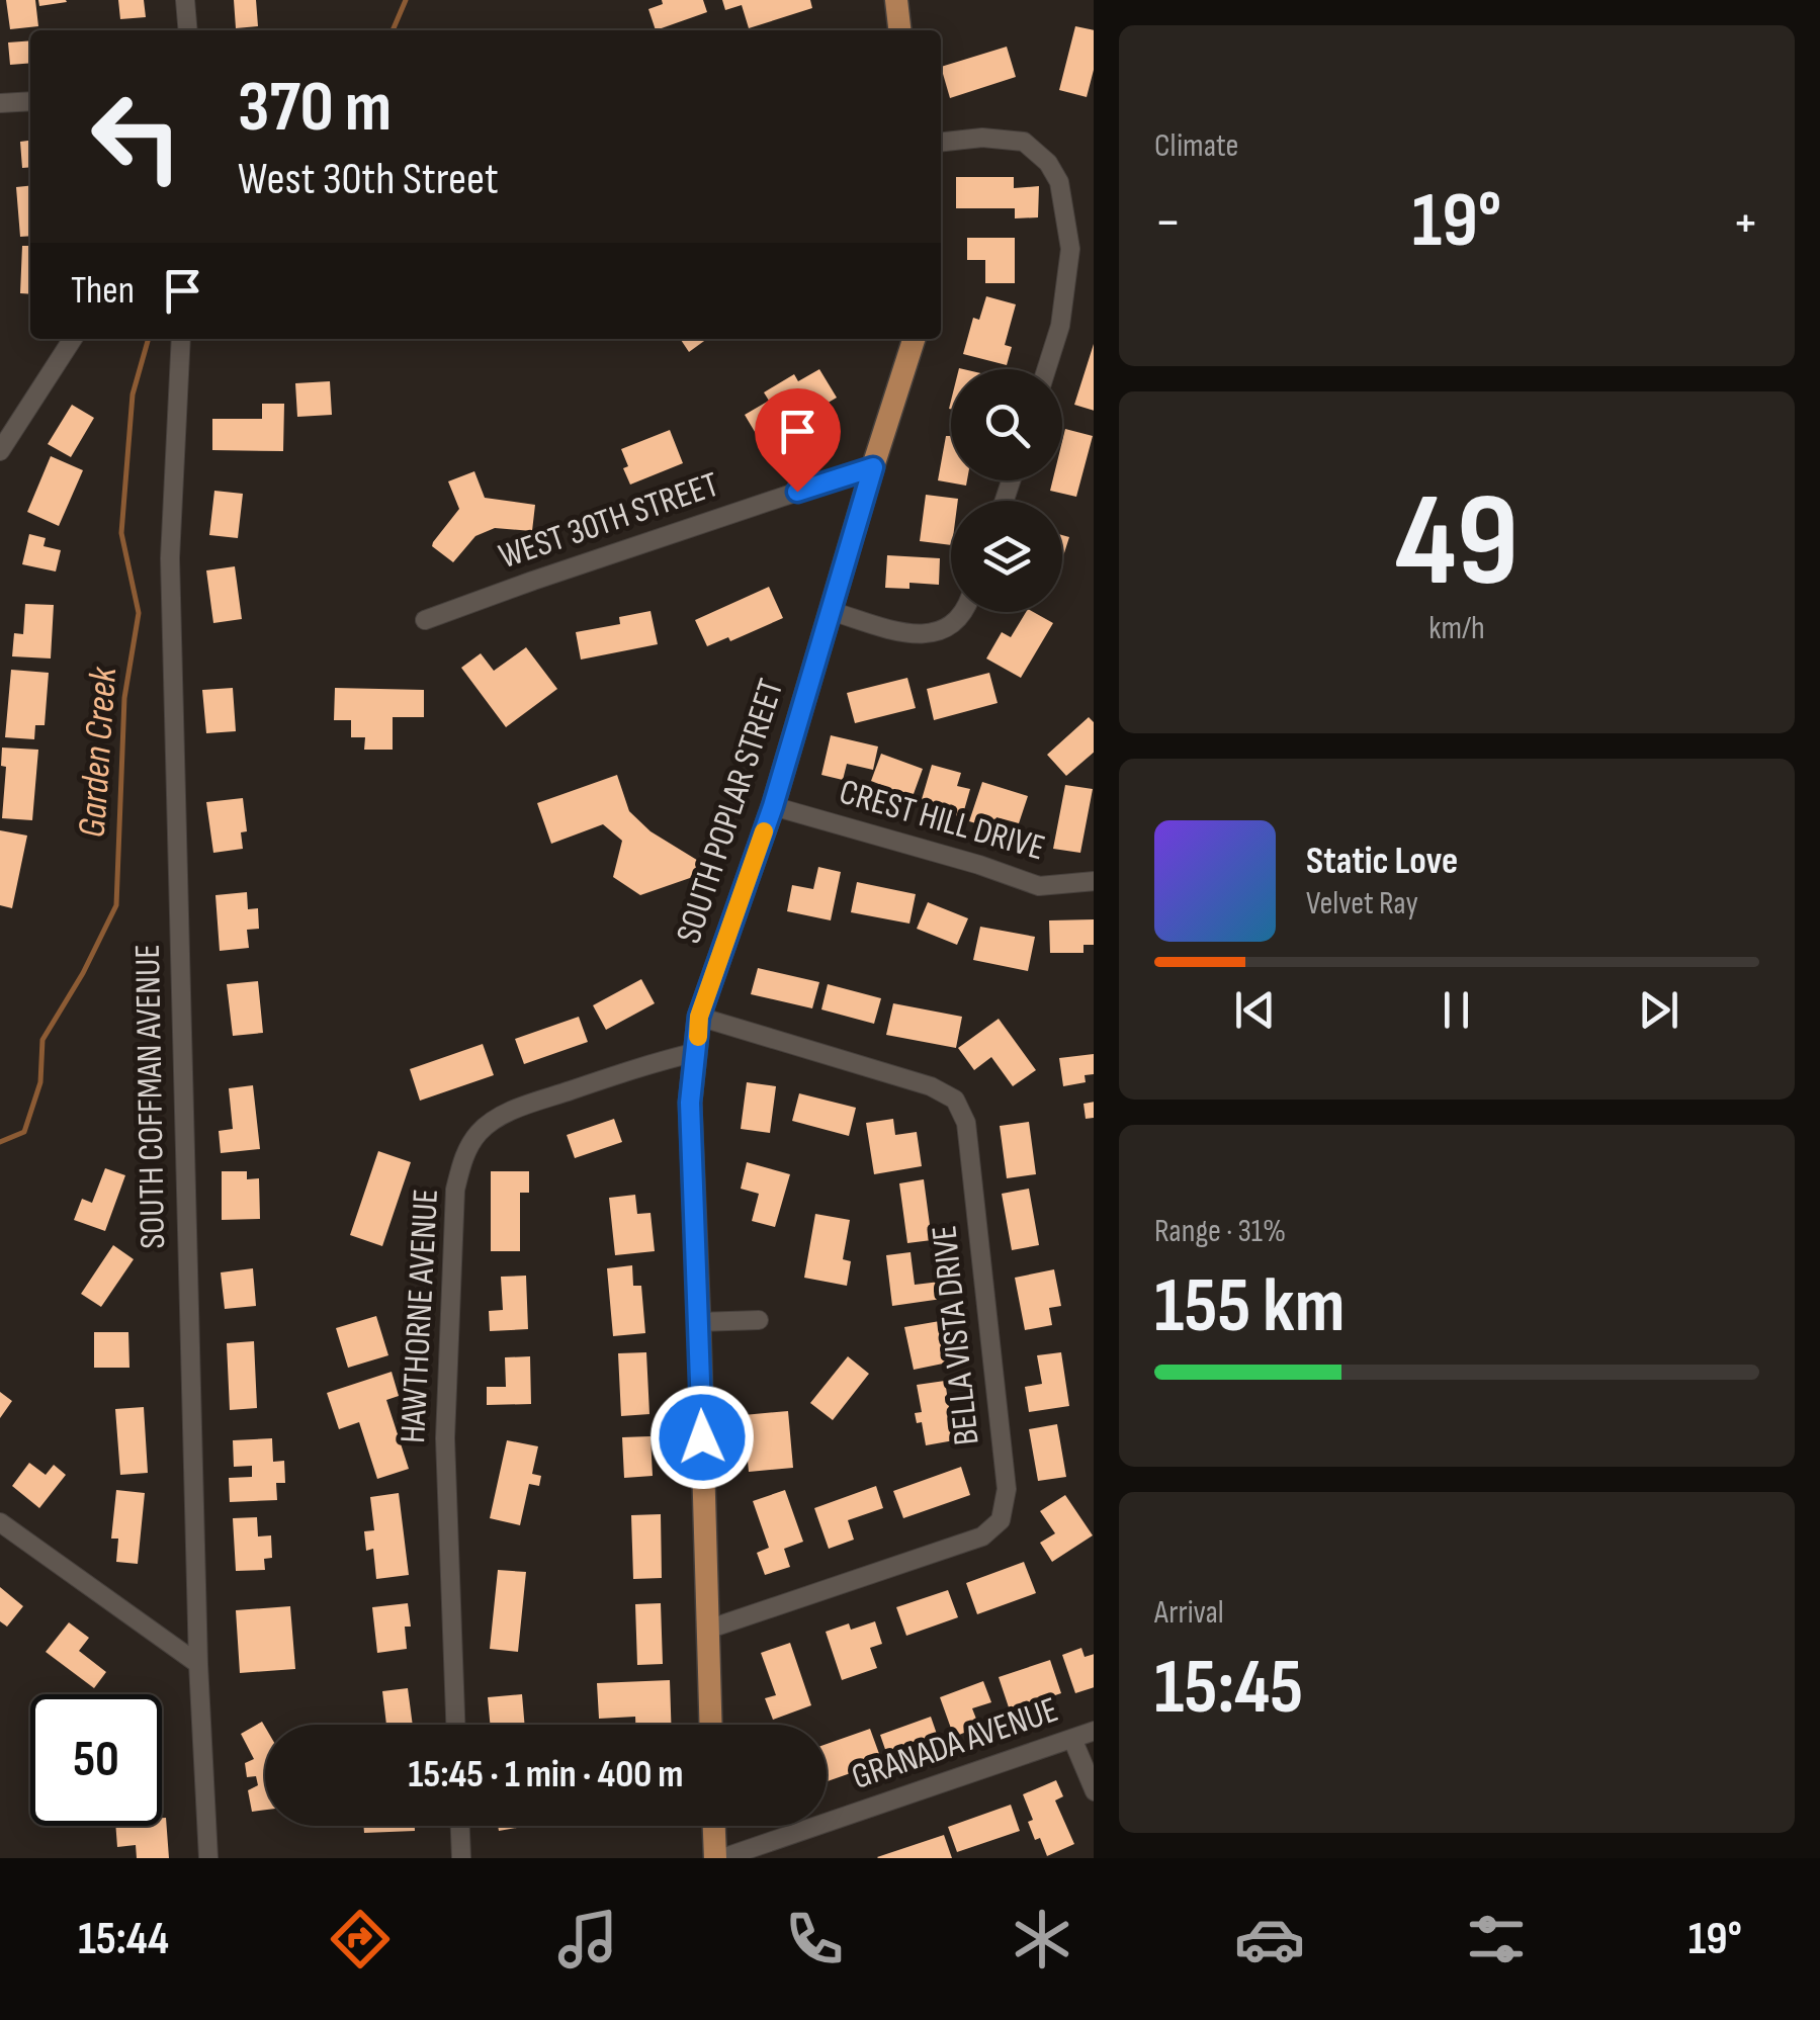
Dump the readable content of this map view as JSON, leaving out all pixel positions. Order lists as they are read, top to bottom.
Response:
{
  "streets": {
    "main road": ["SOUTH POPLAR STREET"],
    "street": [
      "WEST 30TH STREET",
      "CREST HILL DRIVE",
      "SOUTH COFFMAN AVENUE",
      "HAWTHORNE AVENUE",
      "BELLA VISTA DRIVE",
      "GRANADA AVENUE"
    ]
  },
  "crossings": [
    ["WEST 30TH STREET", "SOUTH POPLAR STREET"],
    ["SOUTH POPLAR STREET", "CREST HILL DRIVE"],
    ["SOUTH POPLAR STREET", "HAWTHORNE AVENUE"],
    ["SOUTH POPLAR STREET", "BELLA VISTA DRIVE"]
  ],
  "water": ["Garden Creek"],
  "page": {
    "tile": [
      "Climate",
      ["49", "km/h"],
      ["Range · 31%", "155 km"],
      ["Arrival", "15:45"]
    ],
    "turn": ["370 m", "West 30th Street"],
    "heat": ["−", "19°", "+"],
    "then": "Then",
    "song": ["Static Love", "Velvet Ray"],
    "limit": "50",
    "trip": "15:45 · 1 min · 400 m",
    "tabs": ["15:44", "19°"]
  }
}
